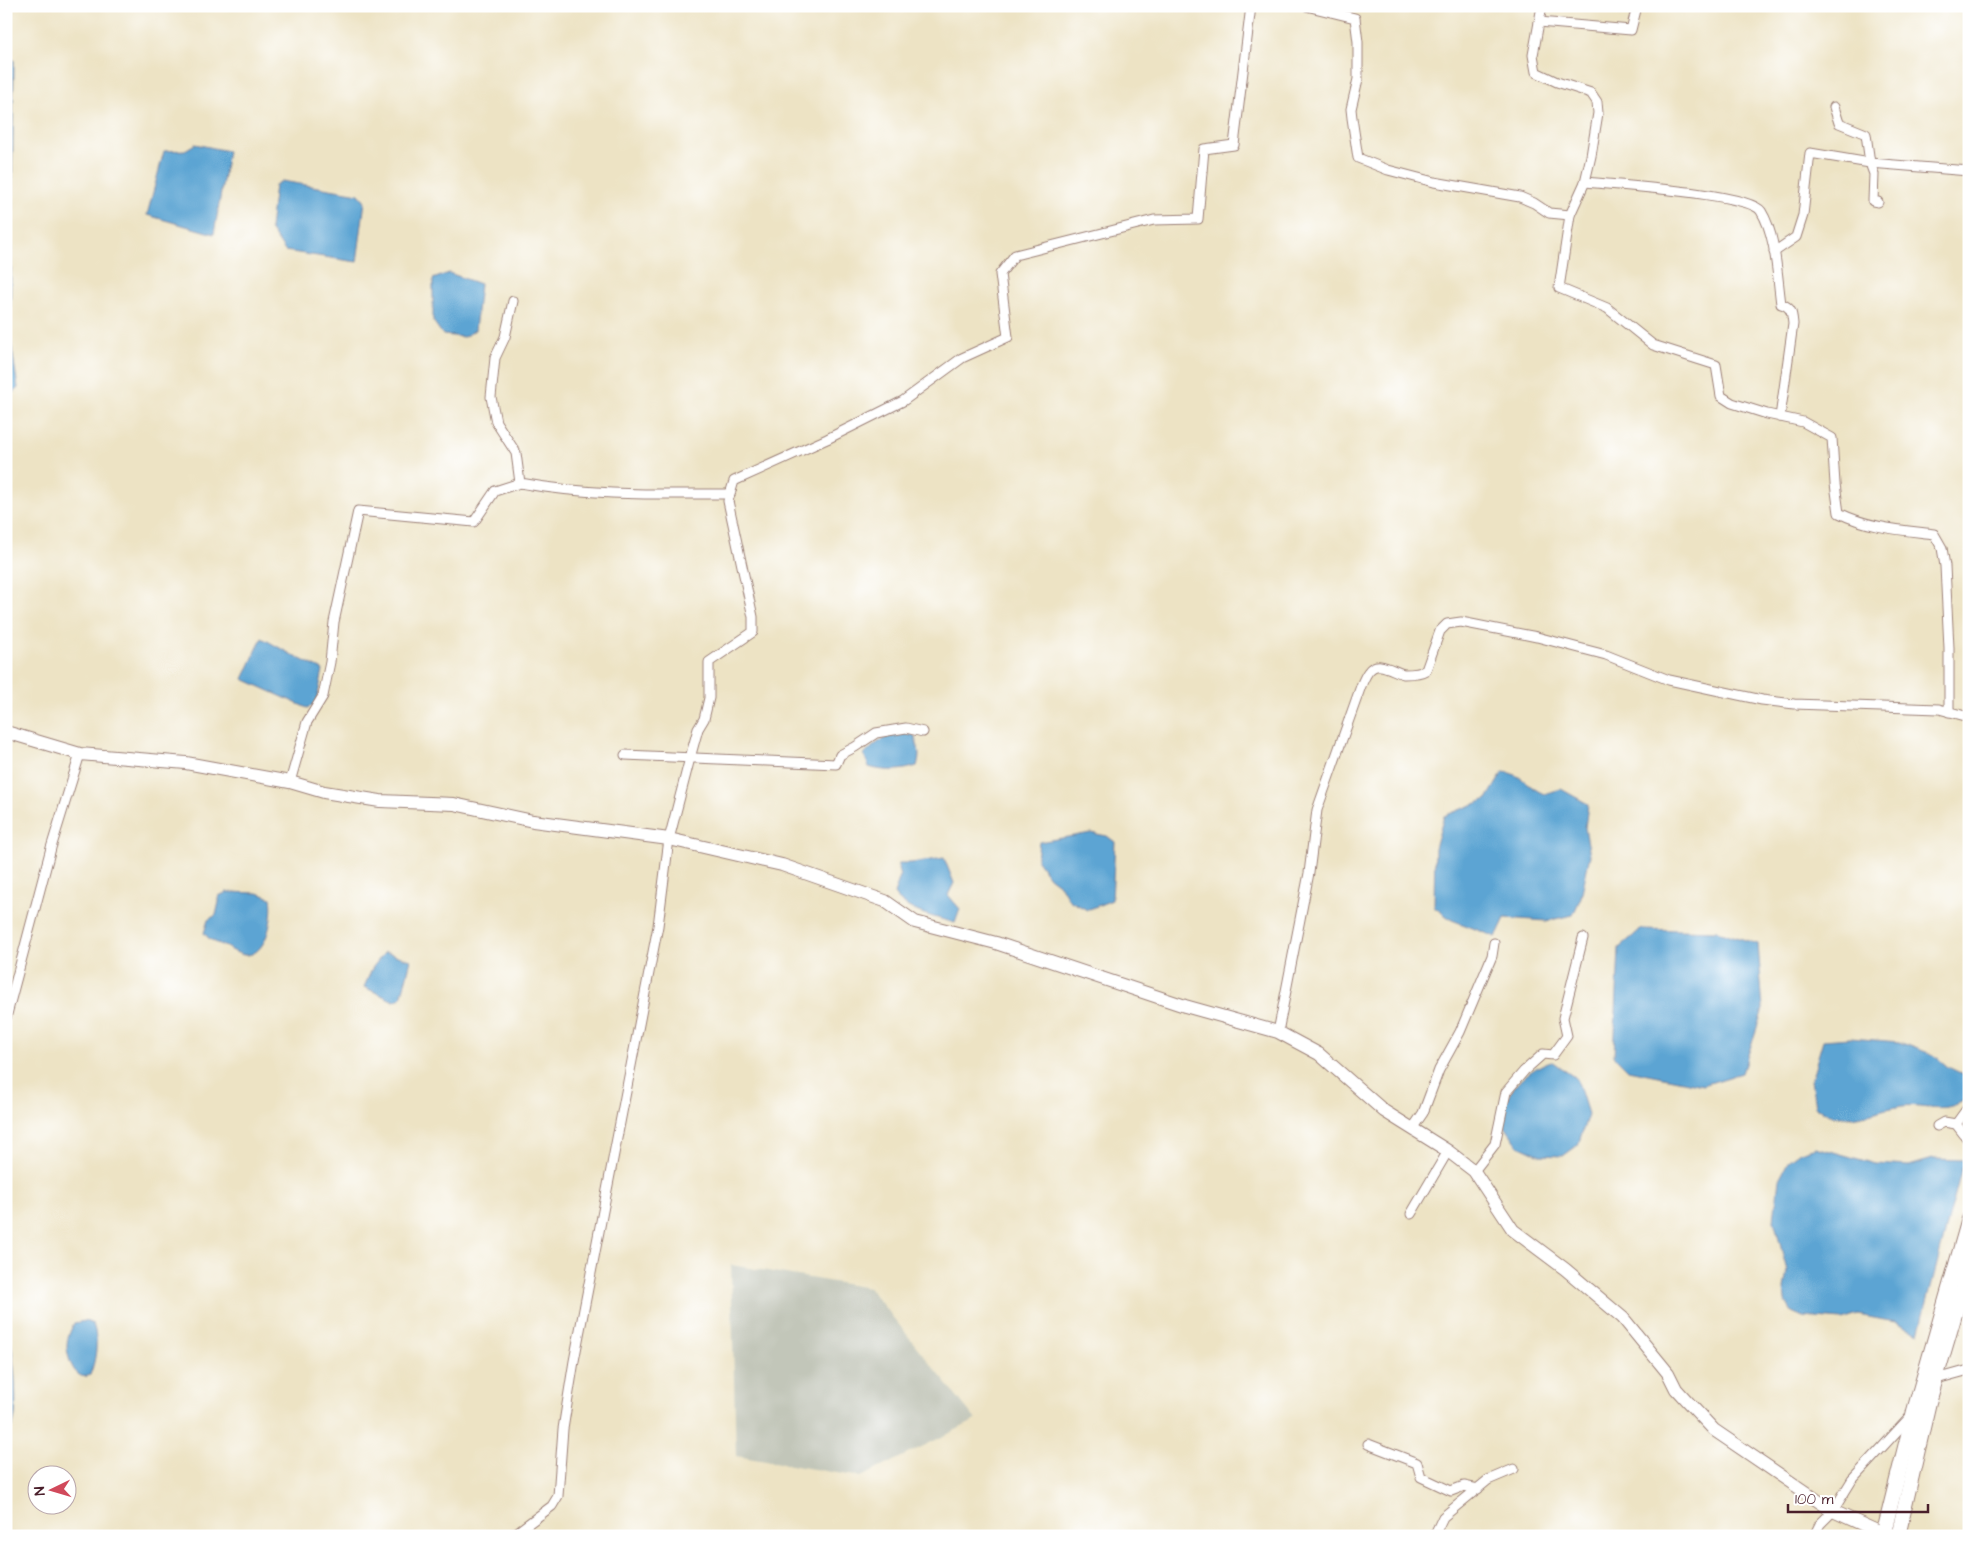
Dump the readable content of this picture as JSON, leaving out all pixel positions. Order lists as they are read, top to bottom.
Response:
{
  "scale_bar": "100 m",
  "north": "left"
}
